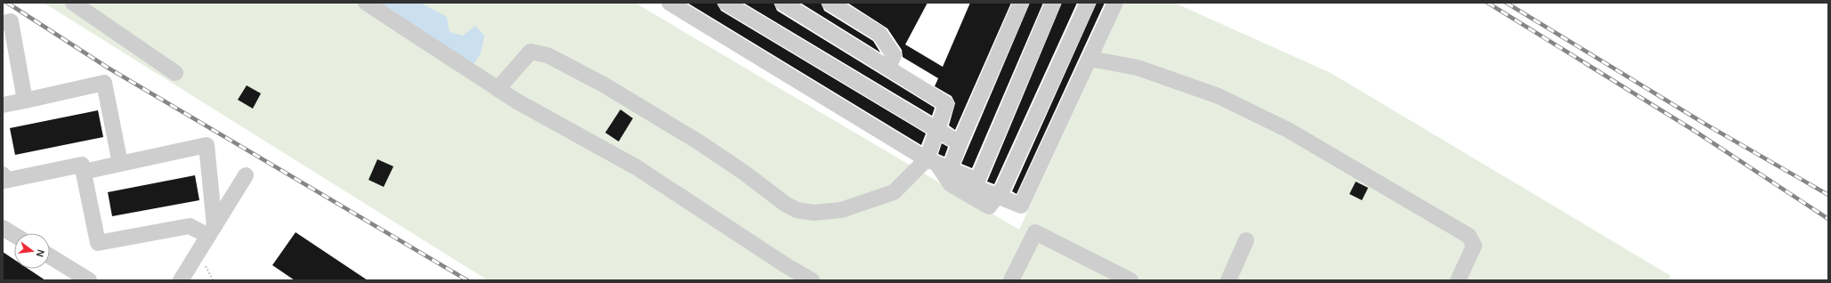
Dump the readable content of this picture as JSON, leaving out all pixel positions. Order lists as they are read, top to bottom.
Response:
{
  "north": "right"
}
